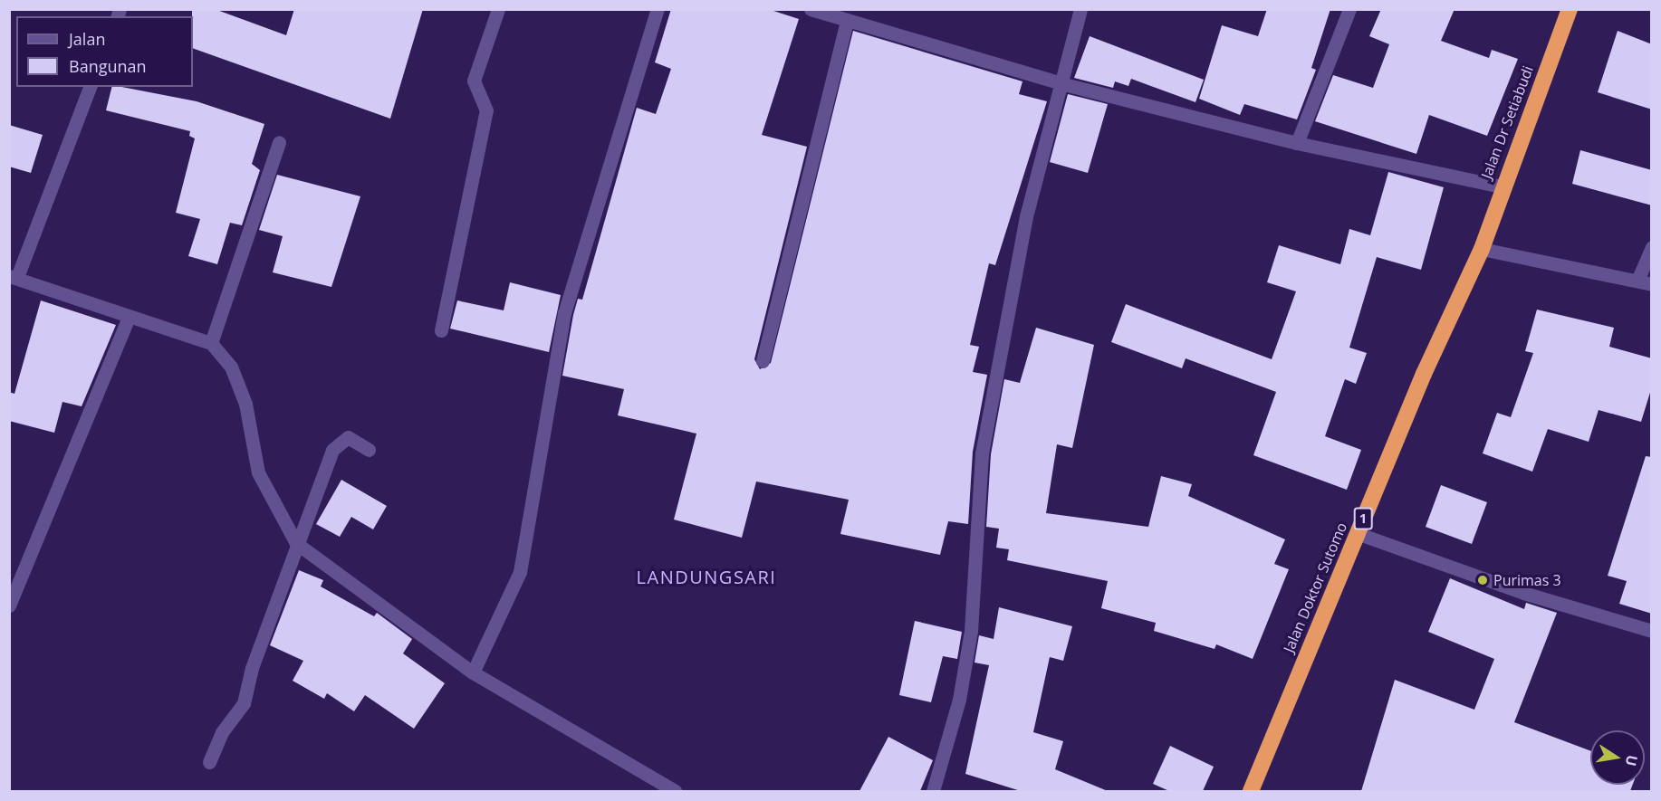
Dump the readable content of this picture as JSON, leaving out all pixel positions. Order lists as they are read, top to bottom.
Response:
{
  "streets": {
    "highway": ["Jalan Dr Setiabudi", "1", "Jalan Doktor Sutomo"]
  },
  "crossings": [
    ["Jalan Dr Setiabudi", "Jalan Doktor Sutomo"]
  ],
  "districts": ["LANDUNGSARI"],
  "places": ["Purimas 3"],
  "legend": ["Jalan", "Bangunan"],
  "north": "right"
}
